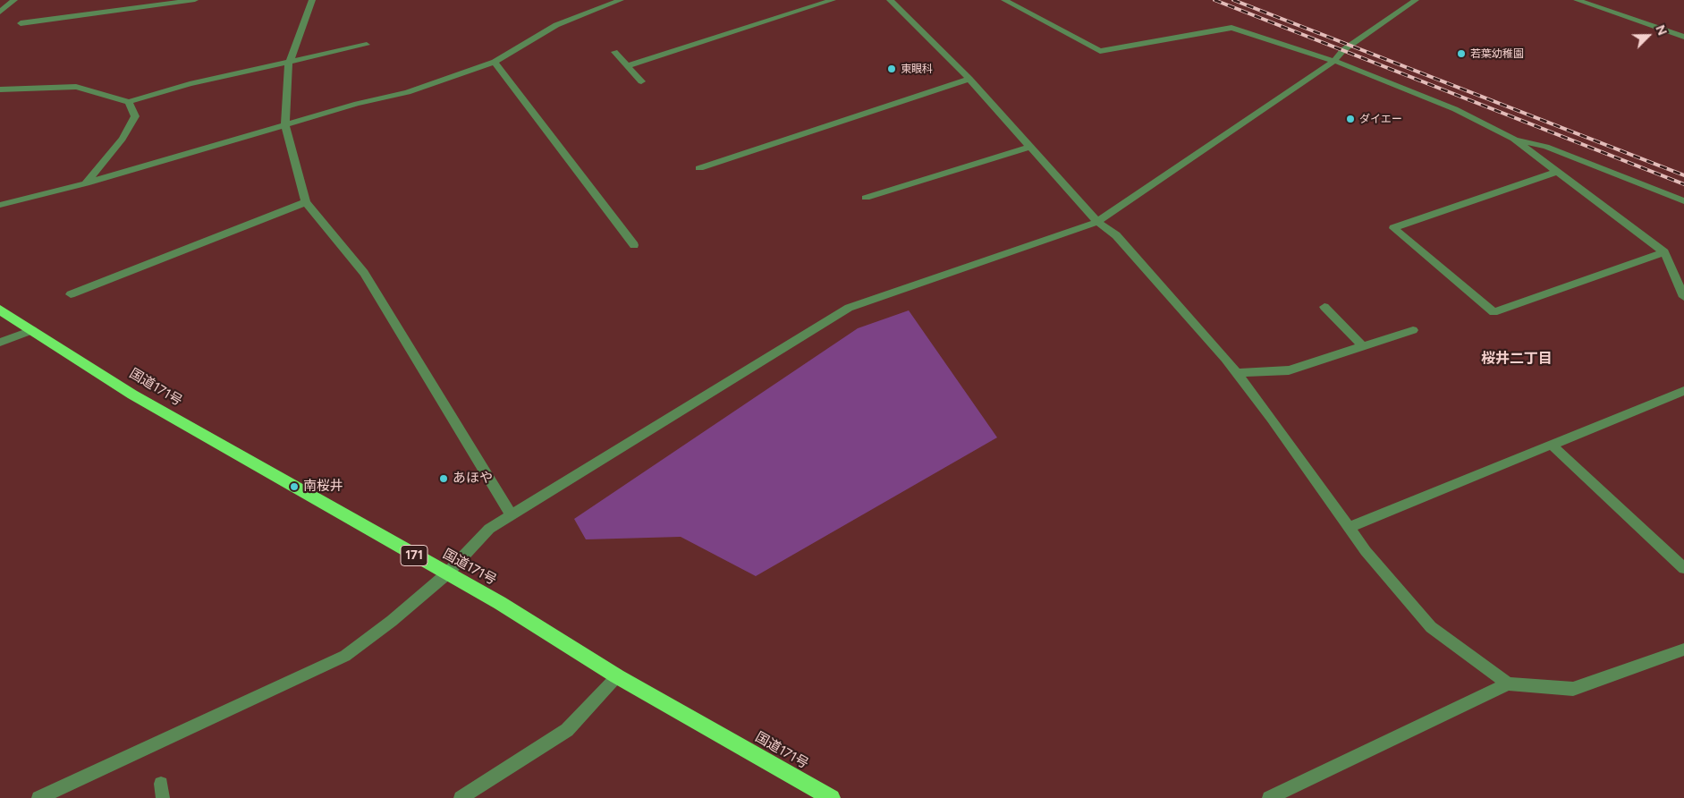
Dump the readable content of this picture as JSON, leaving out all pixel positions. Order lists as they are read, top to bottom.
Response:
{
  "streets": {
    "highway": ["国道171号", "171"]
  },
  "districts": ["桜井二丁目"],
  "places": [
    "若葉幼稚園",
    "東眼科",
    "ダイエー",
    "あほや",
    "南桜井"
  ],
  "north": "top right"
}
